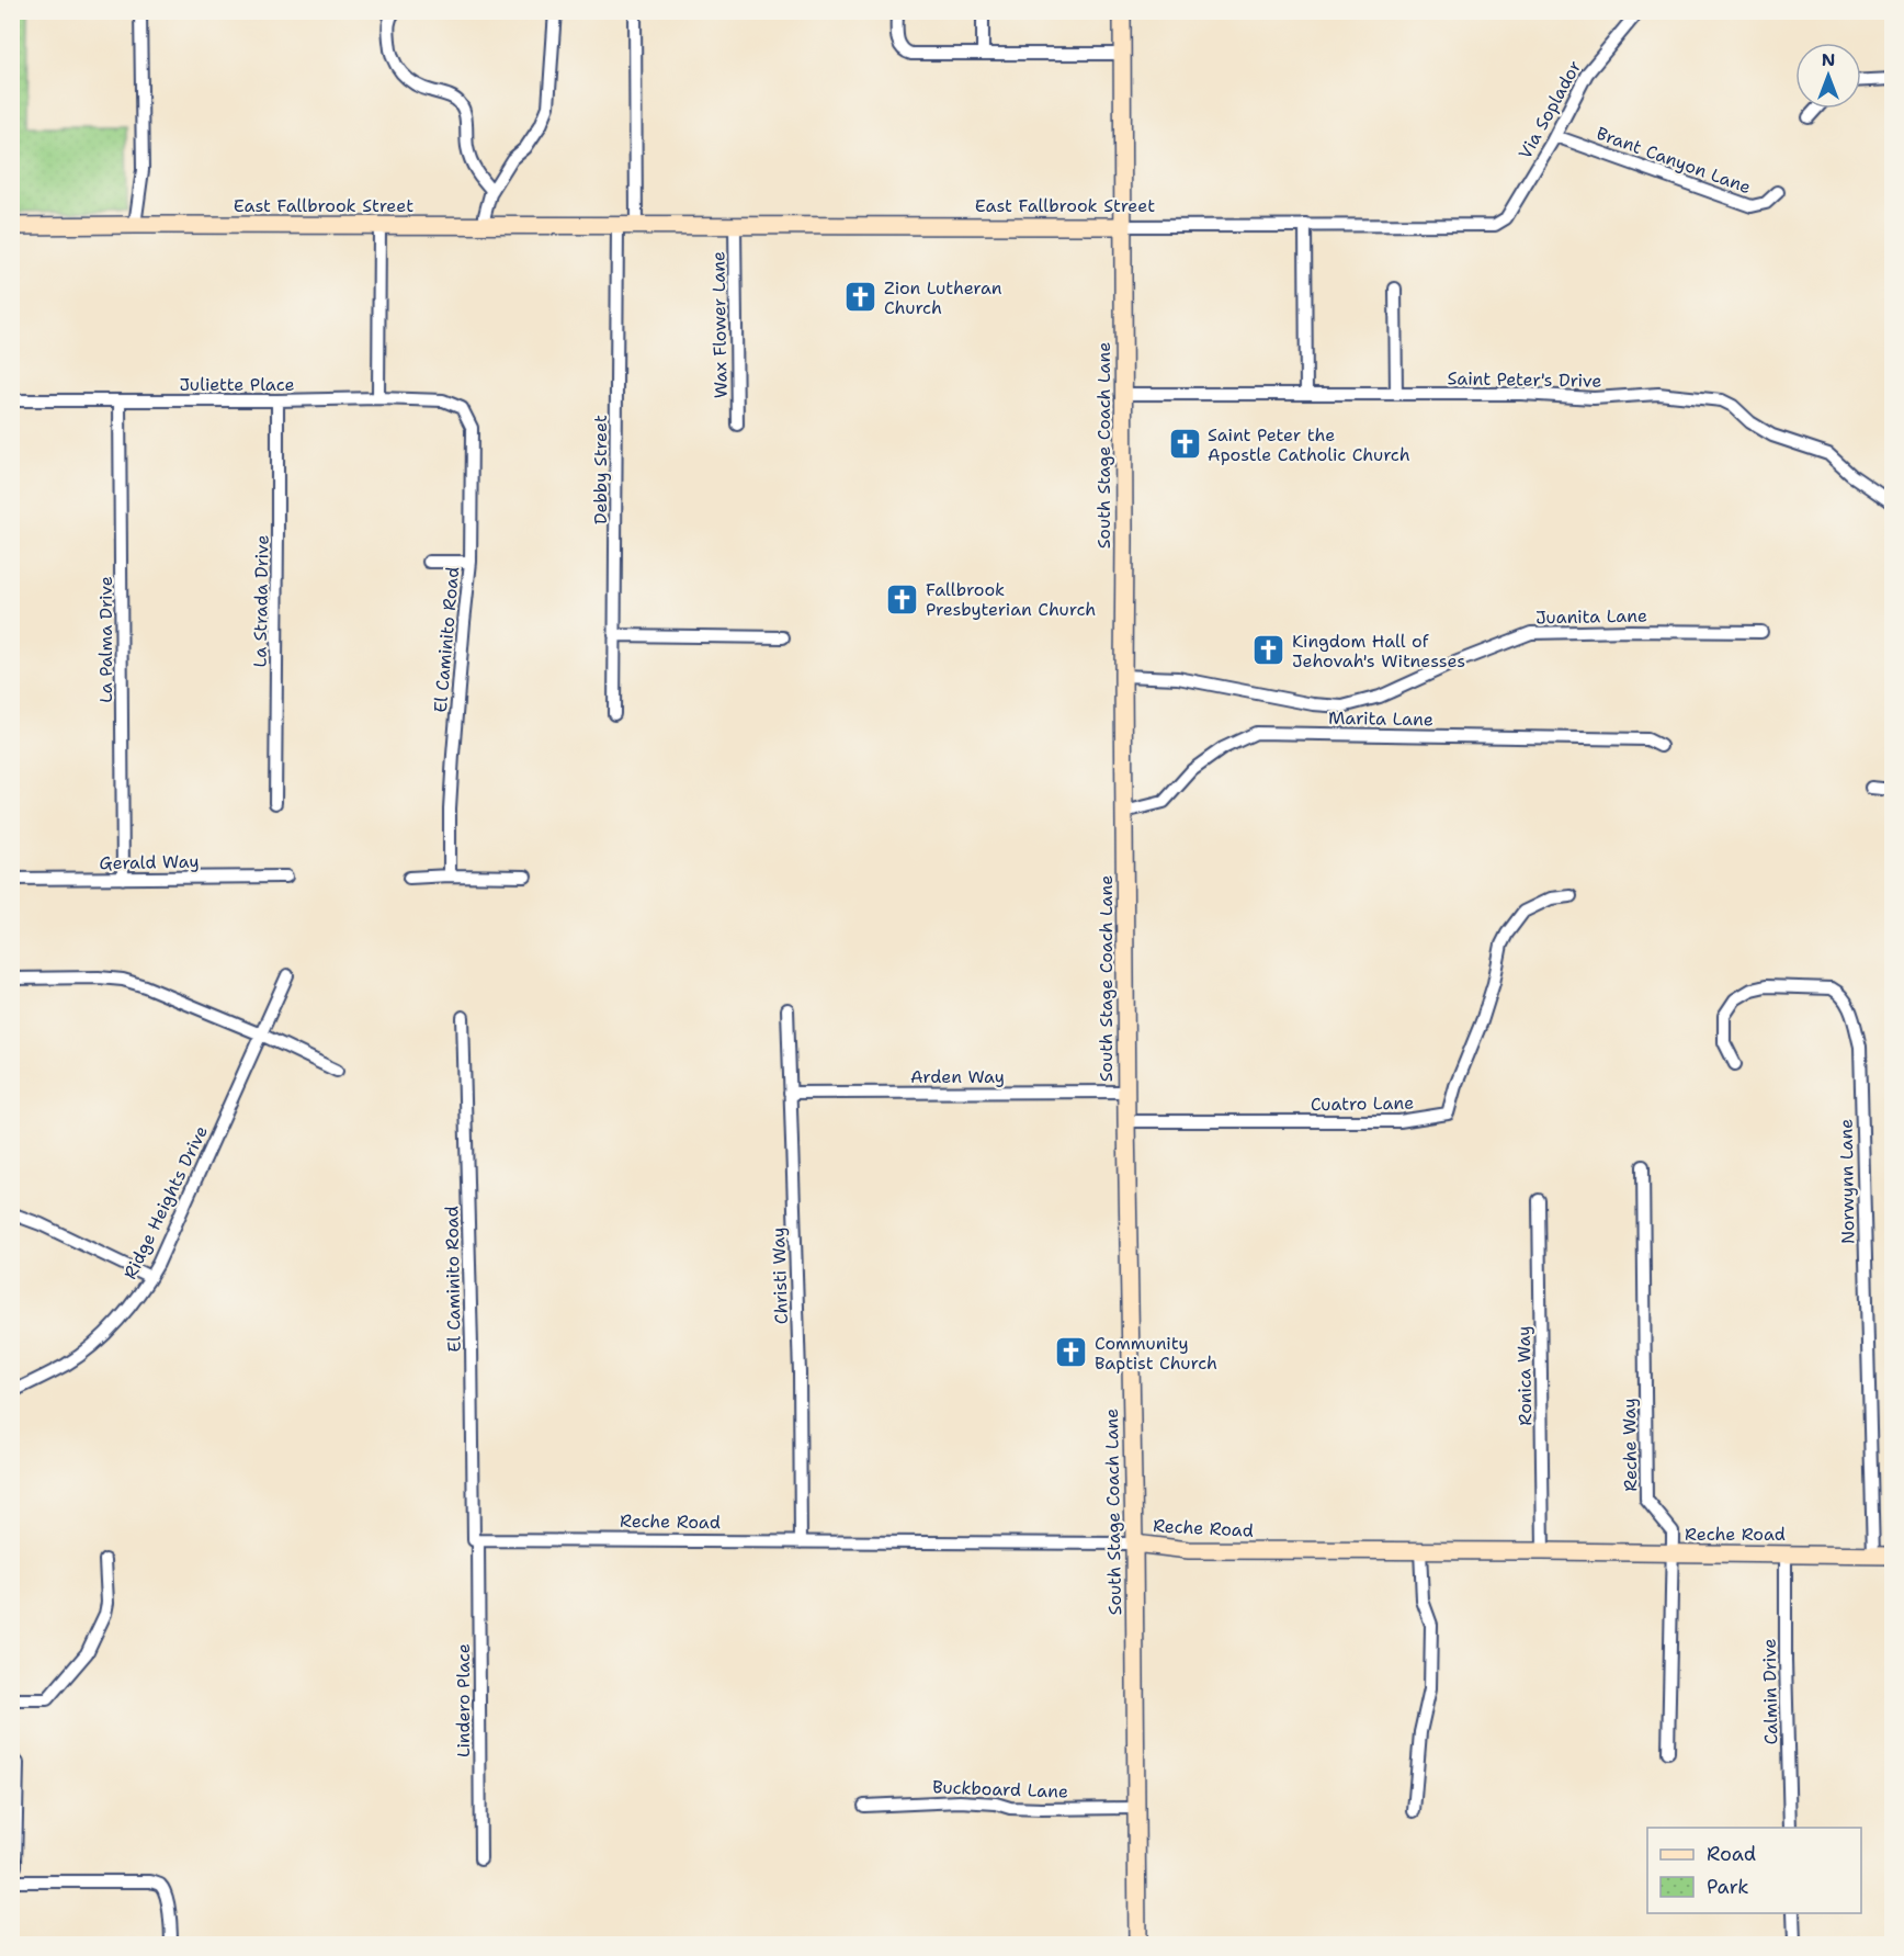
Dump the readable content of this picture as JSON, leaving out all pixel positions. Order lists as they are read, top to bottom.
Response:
{
  "streets": {
    "main road": ["East Fallbrook Street", "South Stage Coach Lane", "Reche Road"],
    "street": [
      "Via Soplador",
      "Brant Canyon Lane",
      "Wax Flower Lane",
      "Saint Peter's Drive",
      "Juliette Place",
      "Debby Street",
      "La Strada Drive",
      "Juanita Lane",
      "La Palma Drive",
      "El Caminito Road",
      "Marita Lane",
      "Gerald Way",
      "Arden Way",
      "Cuatro Lane",
      "Norwynn Lane",
      "Ridge Heights Drive",
      "Christi Way",
      "Ronica Way",
      "Reche Way",
      "Calmin Drive",
      "Lindero Place",
      "Buckboard Lane"
    ]
  },
  "crossings": [
    ["Via Soplador", "Brant Canyon Lane"],
    ["Via Soplador", "East Fallbrook Street"],
    ["East Fallbrook Street", "Wax Flower Lane"],
    ["East Fallbrook Street", "South Stage Coach Lane"],
    ["East Fallbrook Street", "Debby Street"],
    ["Saint Peter's Drive", "South Stage Coach Lane"],
    ["Juliette Place", "La Strada Drive"],
    ["Juliette Place", "La Palma Drive"],
    ["Juliette Place", "El Caminito Road"],
    ["South Stage Coach Lane", "Juanita Lane"],
    ["South Stage Coach Lane", "Marita Lane"],
    ["South Stage Coach Lane", "Arden Way"],
    ["South Stage Coach Lane", "Cuatro Lane"],
    ["South Stage Coach Lane", "Reche Road"],
    ["South Stage Coach Lane", "Buckboard Lane"],
    ["La Palma Drive", "Gerald Way"],
    ["El Caminito Road", "Reche Road"],
    ["El Caminito Road", "Lindero Place"],
    ["Arden Way", "Christi Way"],
    ["Norwynn Lane", "Reche Road"],
    ["Christi Way", "Reche Road"],
    ["Ronica Way", "Reche Road"],
    ["Reche Way", "Reche Road"],
    ["Reche Road", "Calmin Drive"],
    ["Reche Road", "Lindero Place"]
  ],
  "places": {
    "church": [
      "Zion Lutheran Church",
      "Saint Peter the Apostle Catholic Church",
      "Fallbrook Presbyterian Church",
      "Kingdom Hall of Jehovah's Witnesses",
      "Community Baptist Church"
    ]
  },
  "legend": ["Road", "Park"],
  "north": "top"
}
